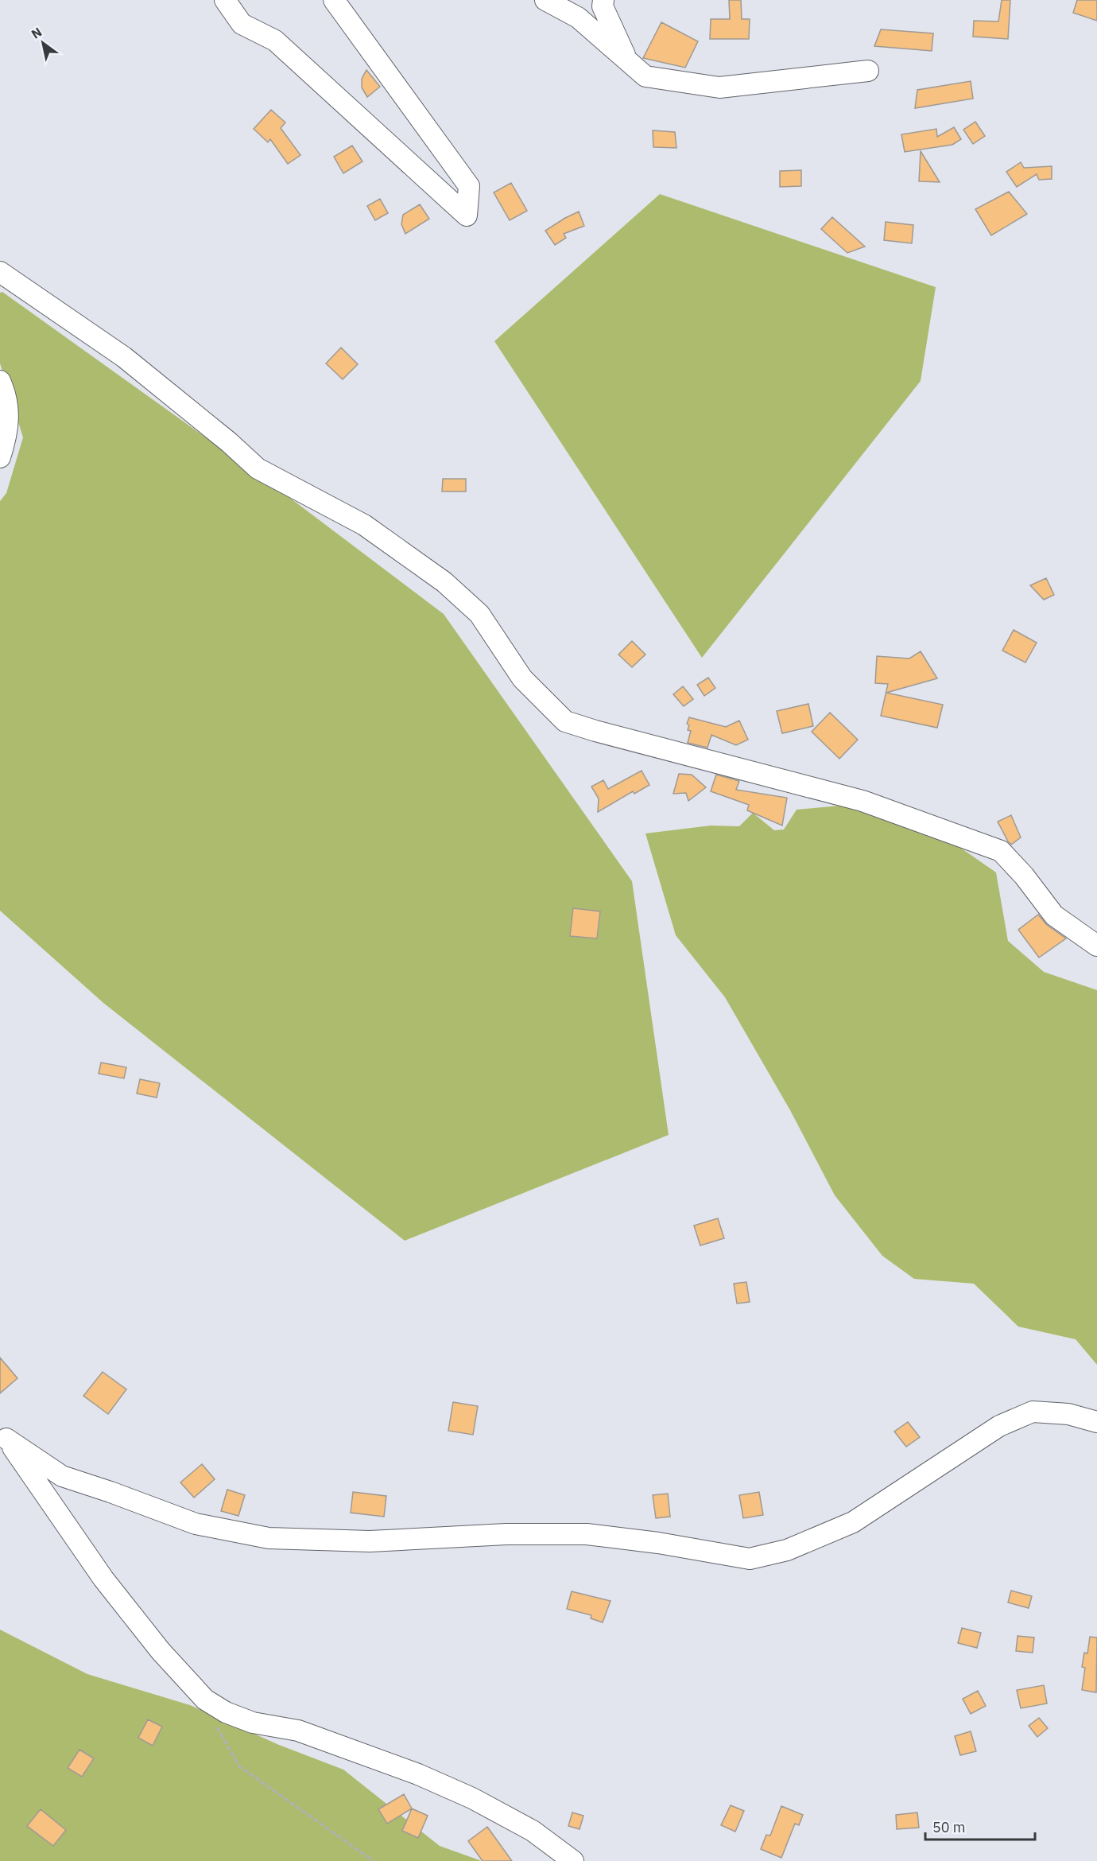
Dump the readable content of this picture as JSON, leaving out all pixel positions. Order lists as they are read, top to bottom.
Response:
{
  "scale_bar": "50 m",
  "north": "top left"
}
